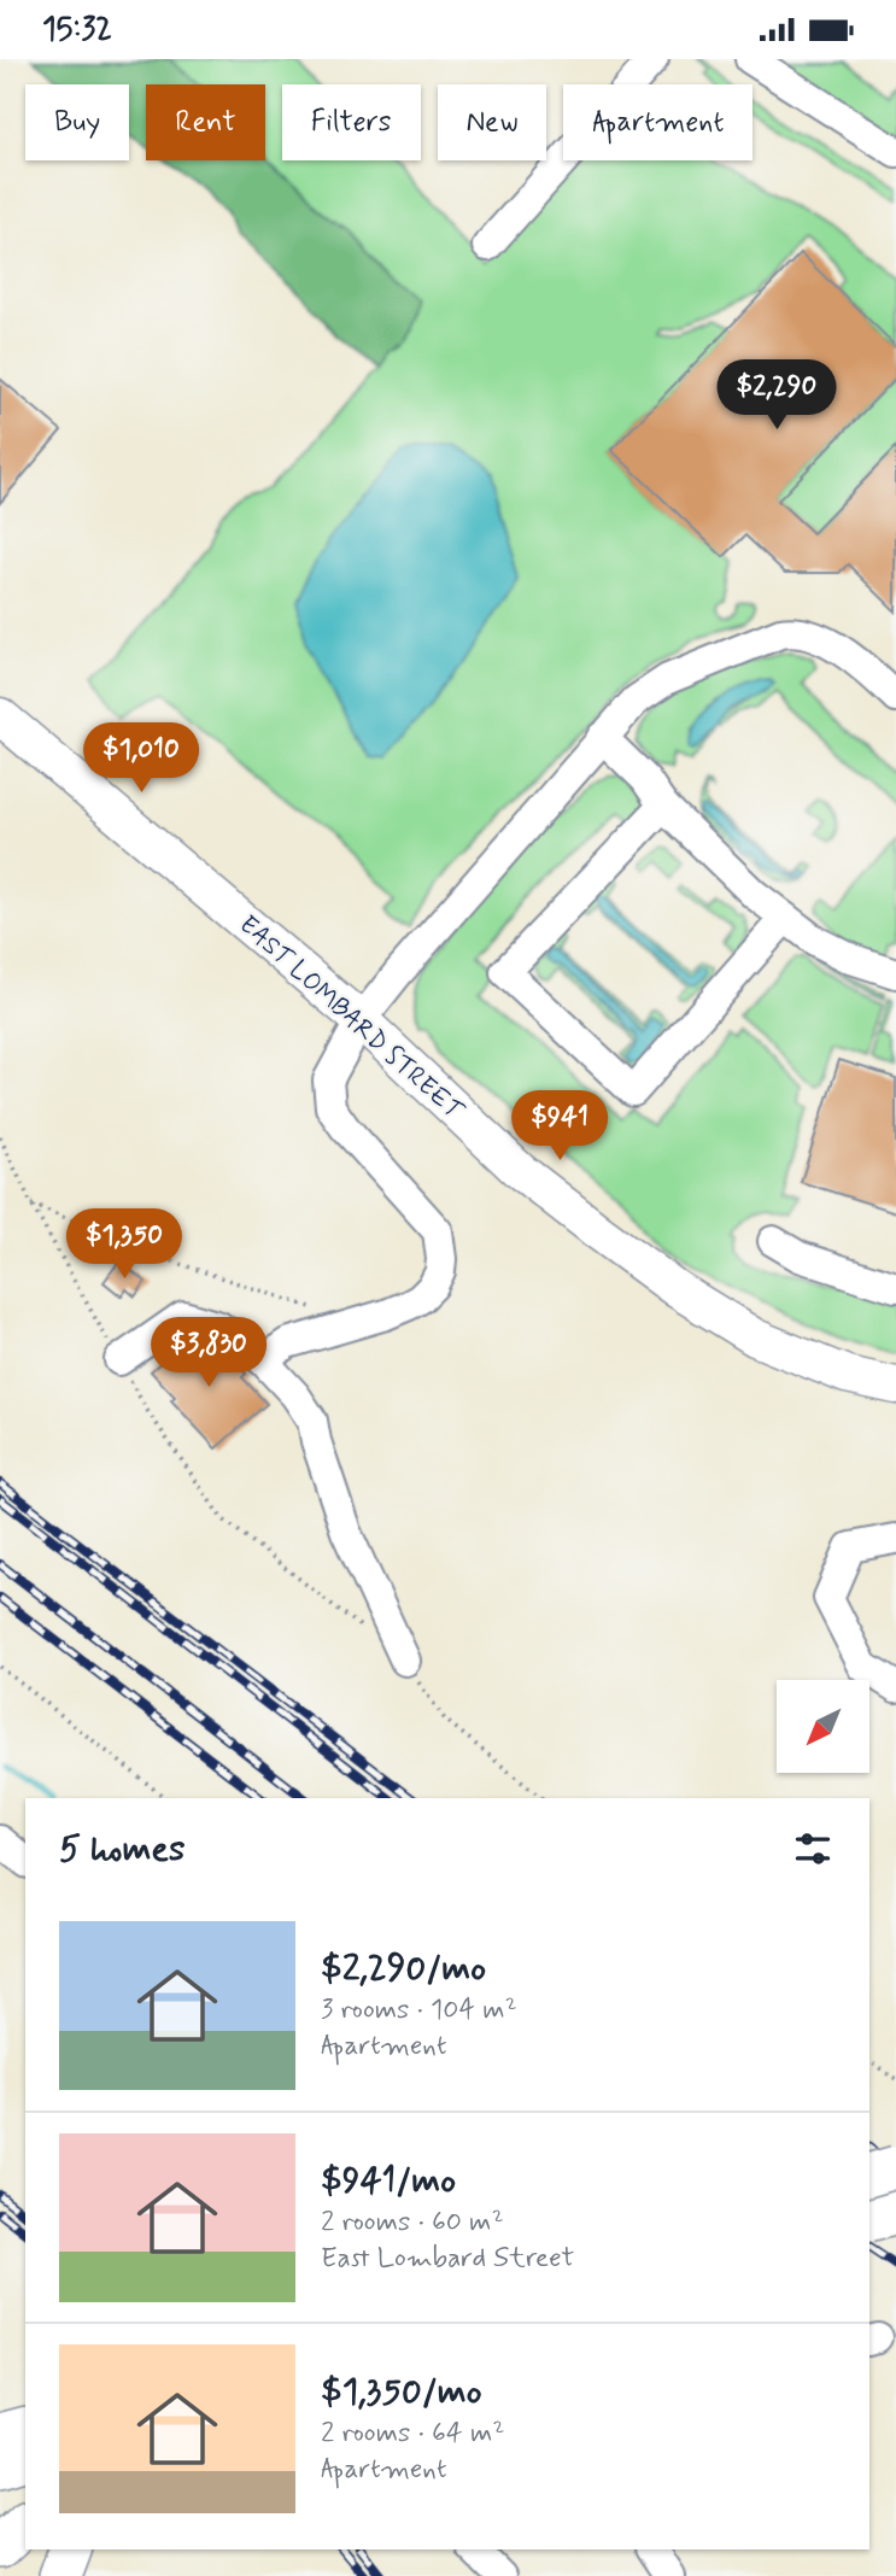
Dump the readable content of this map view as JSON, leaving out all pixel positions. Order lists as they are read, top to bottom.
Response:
{
  "streets": {
    "main road": ["EAST LOMBARD STREET"]
  },
  "north": "bottom left",
  "page": {
    "status": "15:32",
    "chip": [
      "Buy",
      "Rent",
      "Filters",
      "New",
      "Apartment"
    ],
    "price": [
      "$2,290",
      "$1,010",
      "$941",
      "$1,350",
      "$3,830"
    ],
    "heading": "5 homes",
    "list": [
      {
        "name": "$2,290/mo",
        "note": "3 rooms · 104 m² · Apartment"
      },
      {
        "name": "$941/mo",
        "note": "2 rooms · 60 m² · East Lombard Street"
      },
      {
        "name": "$1,350/mo",
        "note": "2 rooms · 64 m² · Apartment"
      }
    ]
  }
}
